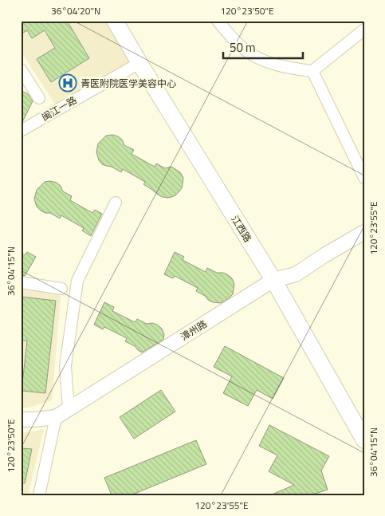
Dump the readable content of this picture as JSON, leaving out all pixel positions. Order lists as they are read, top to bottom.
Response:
{
  "streets": {
    "main road": ["江西路"],
    "street": ["闽江一路", "漳州路"]
  },
  "crossings": [
    ["闽江一路", "江西路"],
    ["江西路", "漳州路"]
  ],
  "places": {
    "hospital": ["青医附院医学美容中心"]
  },
  "scale_bar": "50 m",
  "coordinates": [
    "36°04'20\"N",
    "120°23'50\"E",
    "120°23'55\"E",
    "36°04'15\"N"
  ]
}
